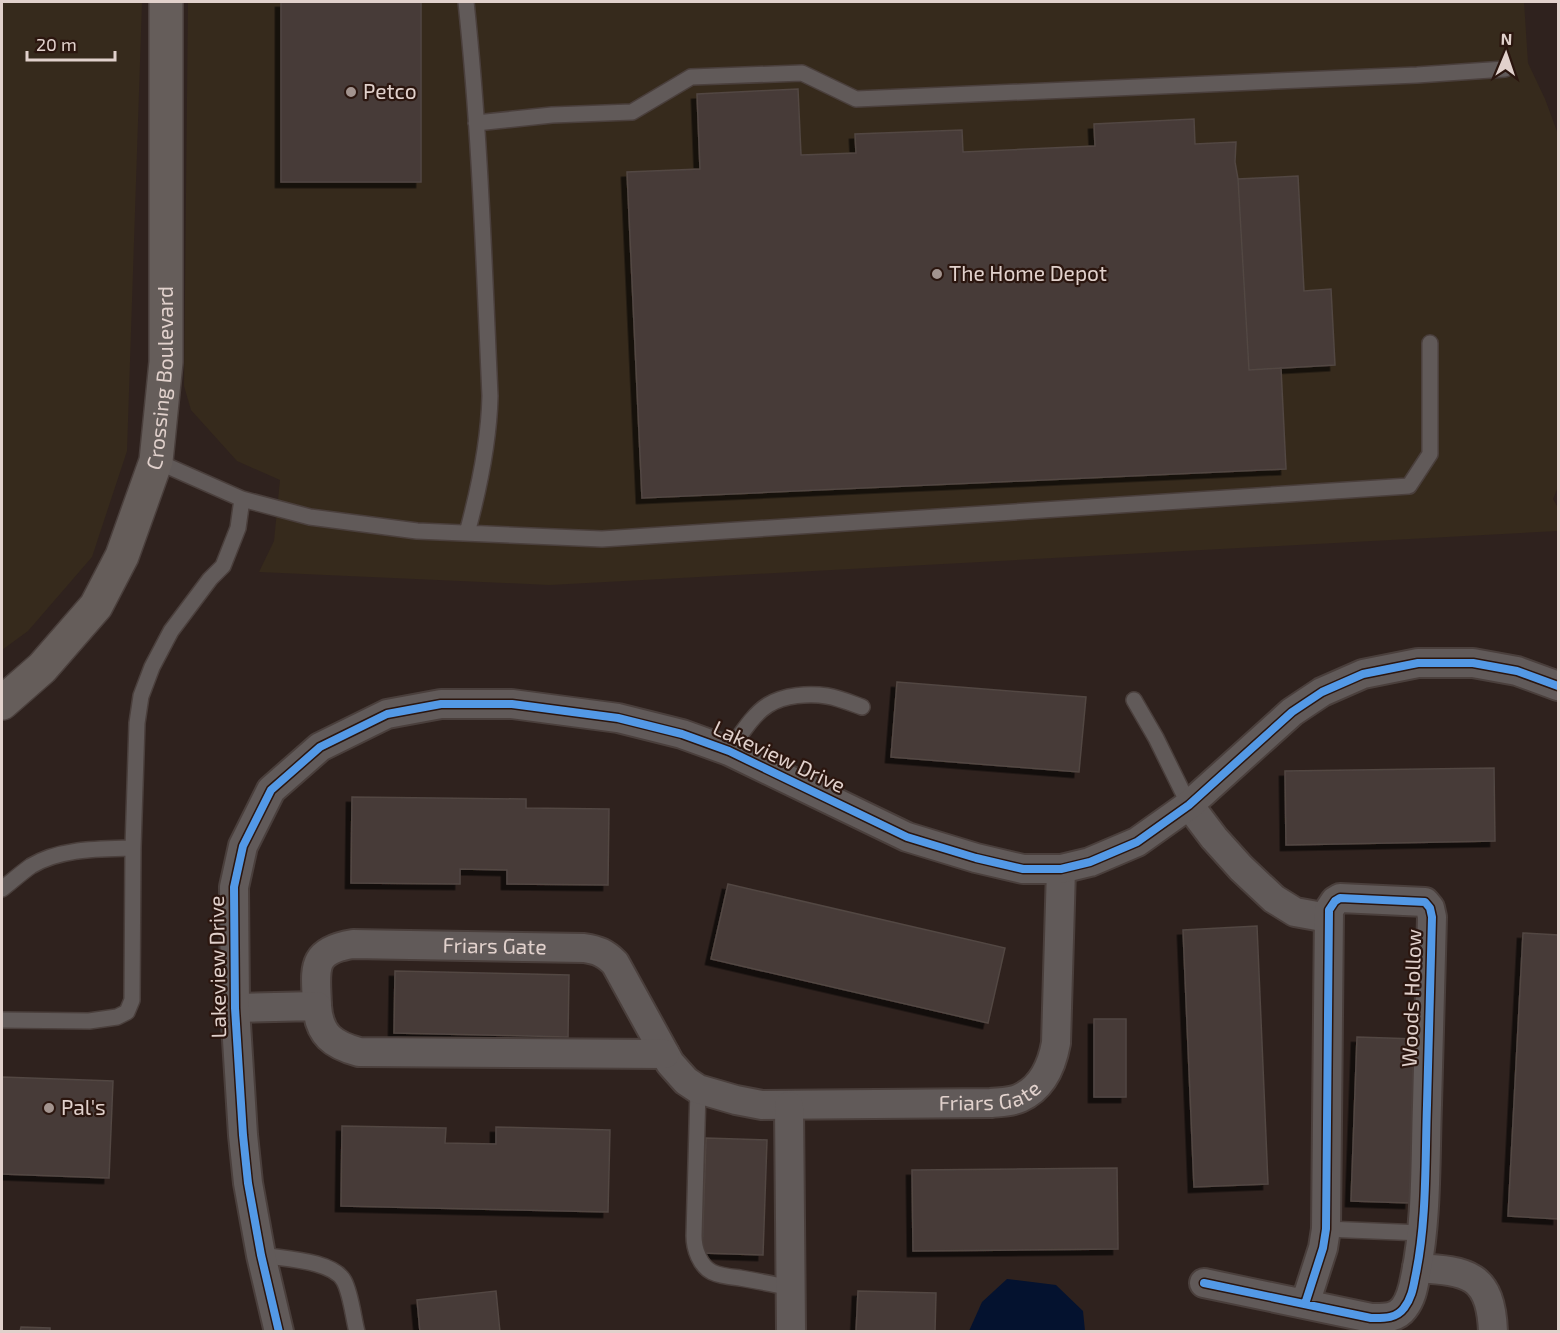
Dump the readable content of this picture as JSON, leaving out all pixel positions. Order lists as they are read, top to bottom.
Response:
{
  "streets": {
    "street": [
      "Crossing Boulevard",
      "Lakeview Drive",
      "Friars Gate",
      "Woods Hollow"
    ]
  },
  "crossings": [
    ["Lakeview Drive", "Friars Gate"]
  ],
  "places": ["Petco", "The Home Depot", "Pal's"],
  "scale_bar": "20 m",
  "north": "top"
}
